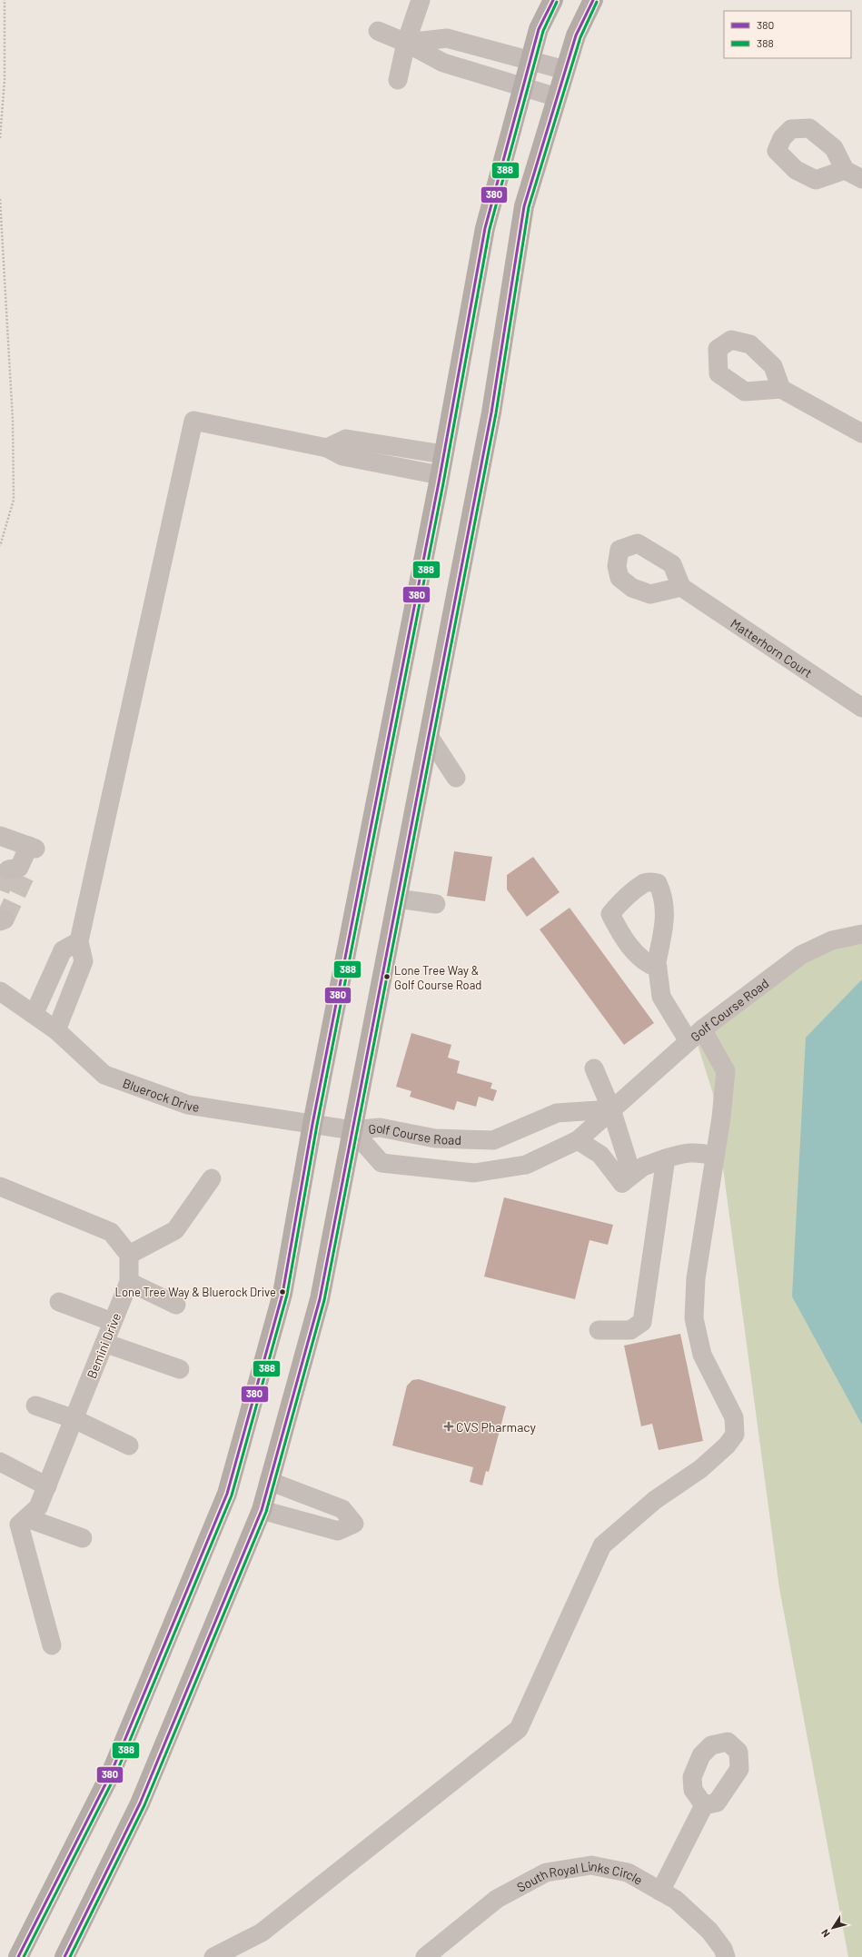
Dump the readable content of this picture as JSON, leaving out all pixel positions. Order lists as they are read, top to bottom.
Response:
{
  "streets": {
    "street": [
      "Matterhorn Court",
      "Golf Course Road",
      "Bluerock Drive",
      "Bemini Drive",
      "South Royal Links Circle"
    ]
  },
  "crossings": [
    ["Golf Course Road", "Bluerock Drive"]
  ],
  "places": {
    "other": ["Lone Tree Way & Golf Course Road", "Lone Tree Way & Bluerock Drive"],
    "health": ["CVS Pharmacy"]
  },
  "lines": ["transit line 380", "transit line 388"],
  "legend": ["380", "388"],
  "north": "bottom left"
}
